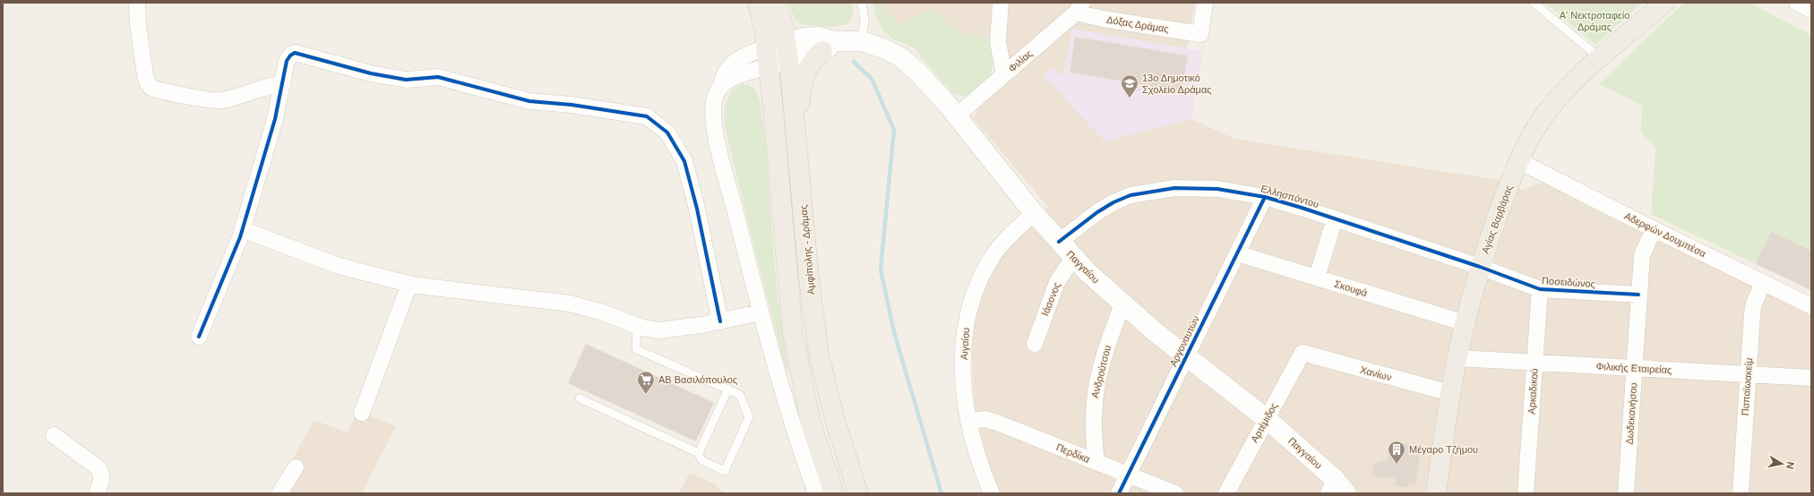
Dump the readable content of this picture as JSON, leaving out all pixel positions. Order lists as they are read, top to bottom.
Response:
{
  "streets": {
    "main road": ["Αγίας Βαρβάρας", "Αμφίπολης - Δράμας", "Παγγαίου"],
    "street": [
      "Δόξας Δράμας",
      "Φιλίας",
      "Ελλησπόντου",
      "Αδερφών Δουμπέσα",
      "Ποσειδώνος",
      "Σκουφά",
      "Ιάσονος",
      "Αργοναυτών",
      "Αιγαίου",
      "Φιλικής Εταιρείας",
      "Ανδρούτσου",
      "Χανίων",
      "Παπαϊωακείμ",
      "Αρκαδικού",
      "Δωδεκανήσου",
      "Αρτέμιδος",
      "Περδίκα"
    ]
  },
  "crossings": [
    ["Δόξας Δράμας", "Φιλίας"],
    ["Φιλίας", "Παγγαίου"],
    ["Ελλησπόντου", "Αγίας Βαρβάρας"],
    ["Ελλησπόντου", "Παγγαίου"],
    ["Ελλησπόντου", "Ποσειδώνος"],
    ["Ελλησπόντου", "Αργοναυτών"],
    ["Αγίας Βαρβάρας", "Αδερφών Δουμπέσα"],
    ["Αγίας Βαρβάρας", "Ποσειδώνος"],
    ["Αγίας Βαρβάρας", "Σκουφά"],
    ["Αγίας Βαρβάρας", "Φιλικής Εταιρείας"],
    ["Αγίας Βαρβάρας", "Χανίων"],
    ["Αδερφών Δουμπέσα", "Παπαϊωακείμ"],
    ["Αδερφών Δουμπέσα", "Δωδεκανήσου"],
    ["Παγγαίου", "Ιάσονος"],
    ["Παγγαίου", "Αργοναυτών"],
    ["Παγγαίου", "Αιγαίου"],
    ["Παγγαίου", "Ανδρούτσου"],
    ["Παγγαίου", "Αρτέμιδος"],
    ["Ποσειδώνος", "Αρκαδικού"],
    ["Ποσειδώνος", "Δωδεκανήσου"],
    ["Σκουφά", "Αργοναυτών"],
    ["Αργοναυτών", "Περδίκα"],
    ["Αιγαίου", "Περδίκα"],
    ["Φιλικής Εταιρείας", "Παπαϊωακείμ"],
    ["Φιλικής Εταιρείας", "Αρκαδικού"],
    ["Φιλικής Εταιρείας", "Δωδεκανήσου"],
    ["Ανδρούτσου", "Περδίκα"],
    ["Χανίων", "Αρτέμιδος"]
  ],
  "parks": ["Α' Νεκτροταφείο Δράμας"],
  "places": {
    "school or university": ["13ο Δημοτικό Σχολείο Δράμας"],
    "supermarket": ["ΑΒ Βασιλόπουλος"],
    "building": ["Μέγαρο Τζήμου"]
  },
  "north": "right"
}
